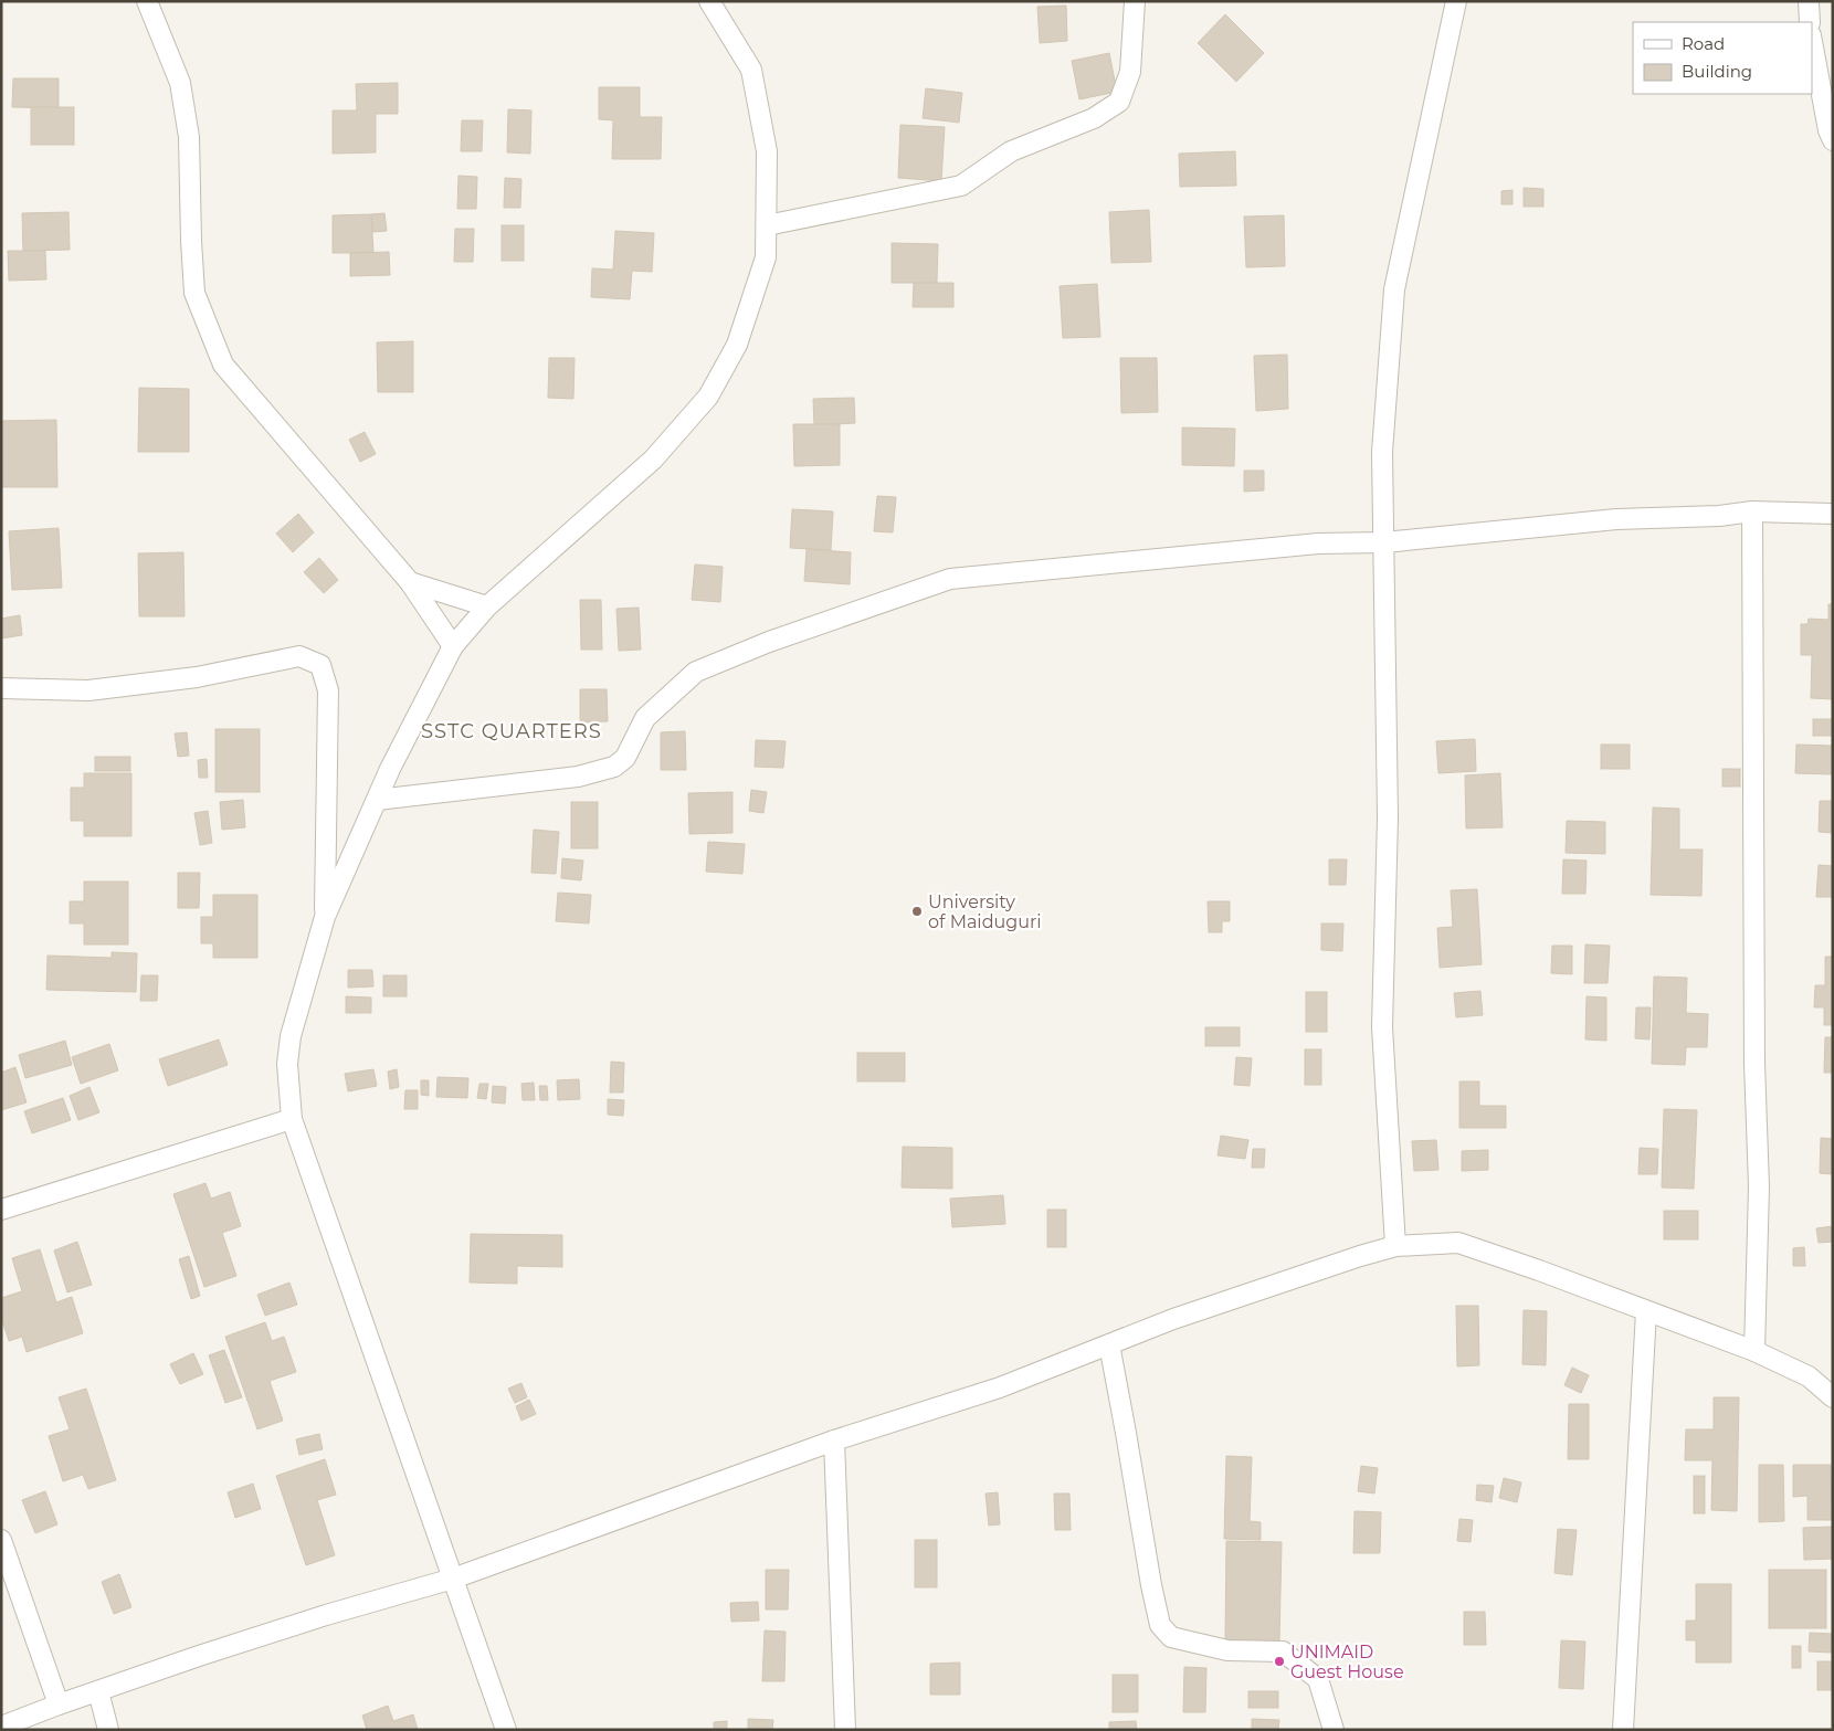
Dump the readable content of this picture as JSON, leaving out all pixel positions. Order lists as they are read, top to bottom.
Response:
{
  "districts": ["SSTC QUARTERS"],
  "places": ["University of Maiduguri", "UNIMAID Guest House"],
  "legend": ["Road", "Building"]
}
